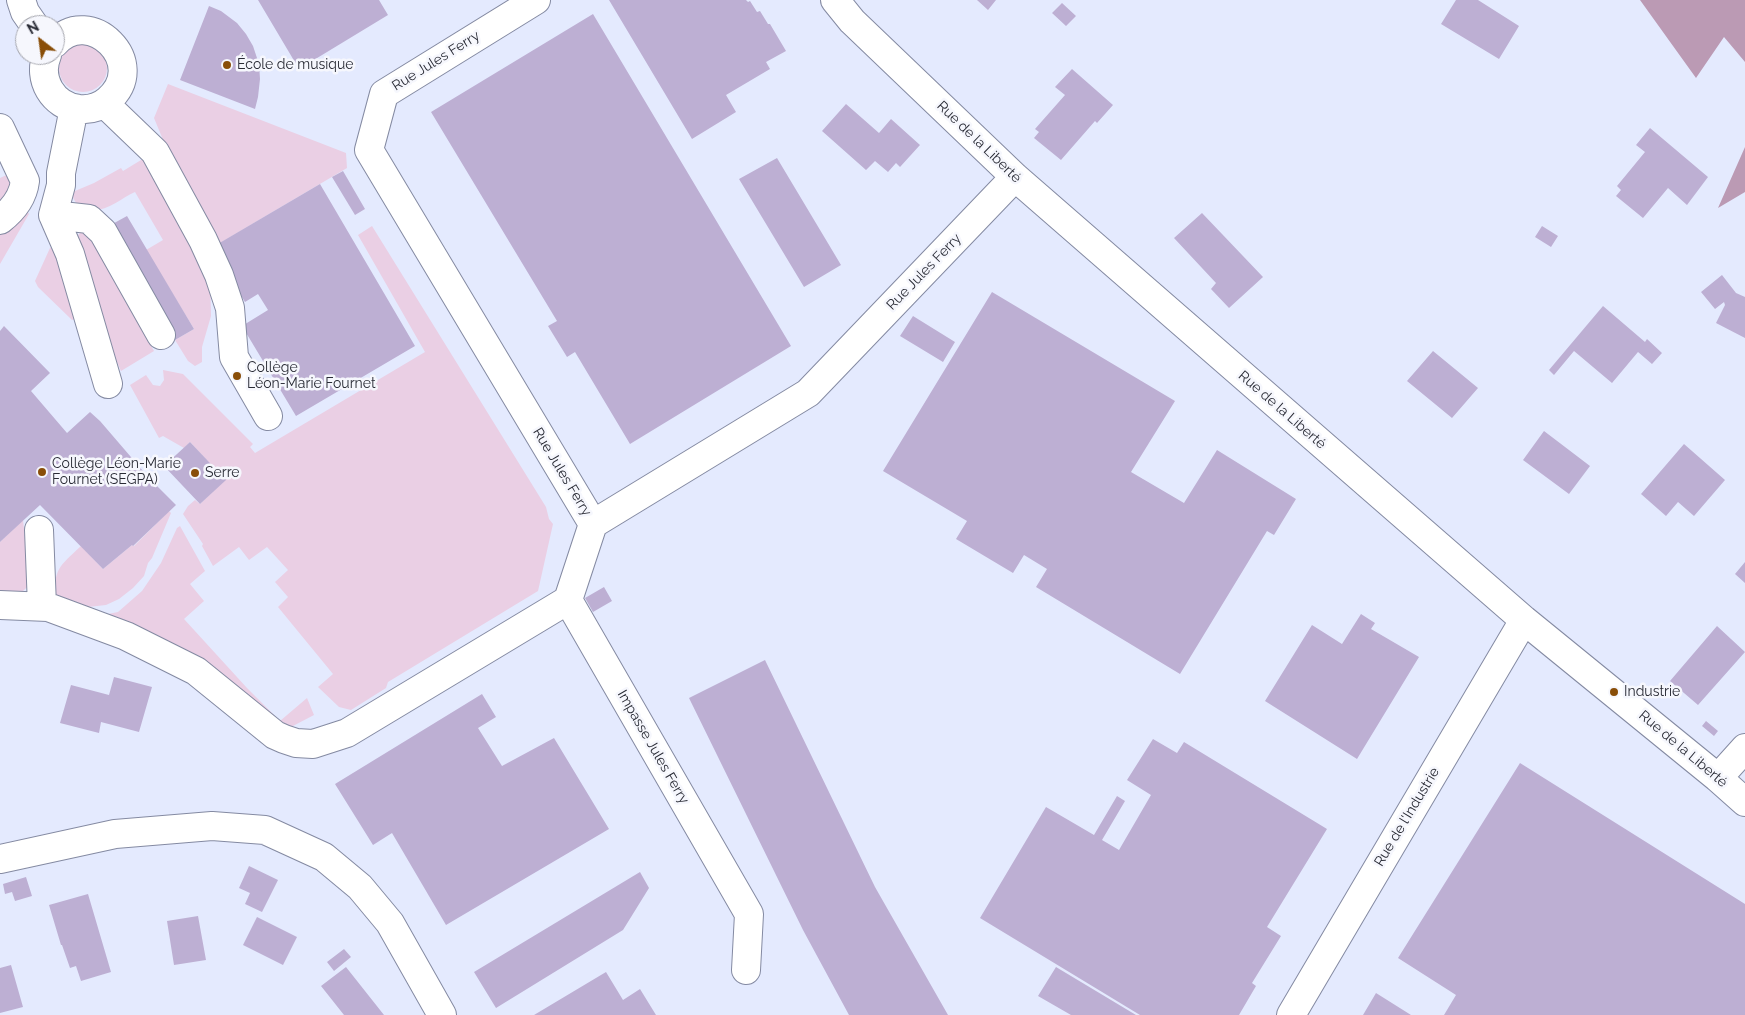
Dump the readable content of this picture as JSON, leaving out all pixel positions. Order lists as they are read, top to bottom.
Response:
{
  "streets": {
    "street": [
      "Rue Jules Ferry",
      "Rue de la Liberté",
      "Impasse Jules Ferry",
      "Rue de l'Industrie"
    ]
  },
  "crossings": [
    ["Rue Jules Ferry", "Rue de la Liberté"],
    ["Rue de la Liberté", "Rue de l'Industrie"]
  ],
  "places": [
    "École de musique",
    "Collège Léon-Marie Fournet",
    "Collège Léon-Marie Fournet (SEGPA)",
    "Serre",
    "Industrie"
  ],
  "north": "top left"
}
